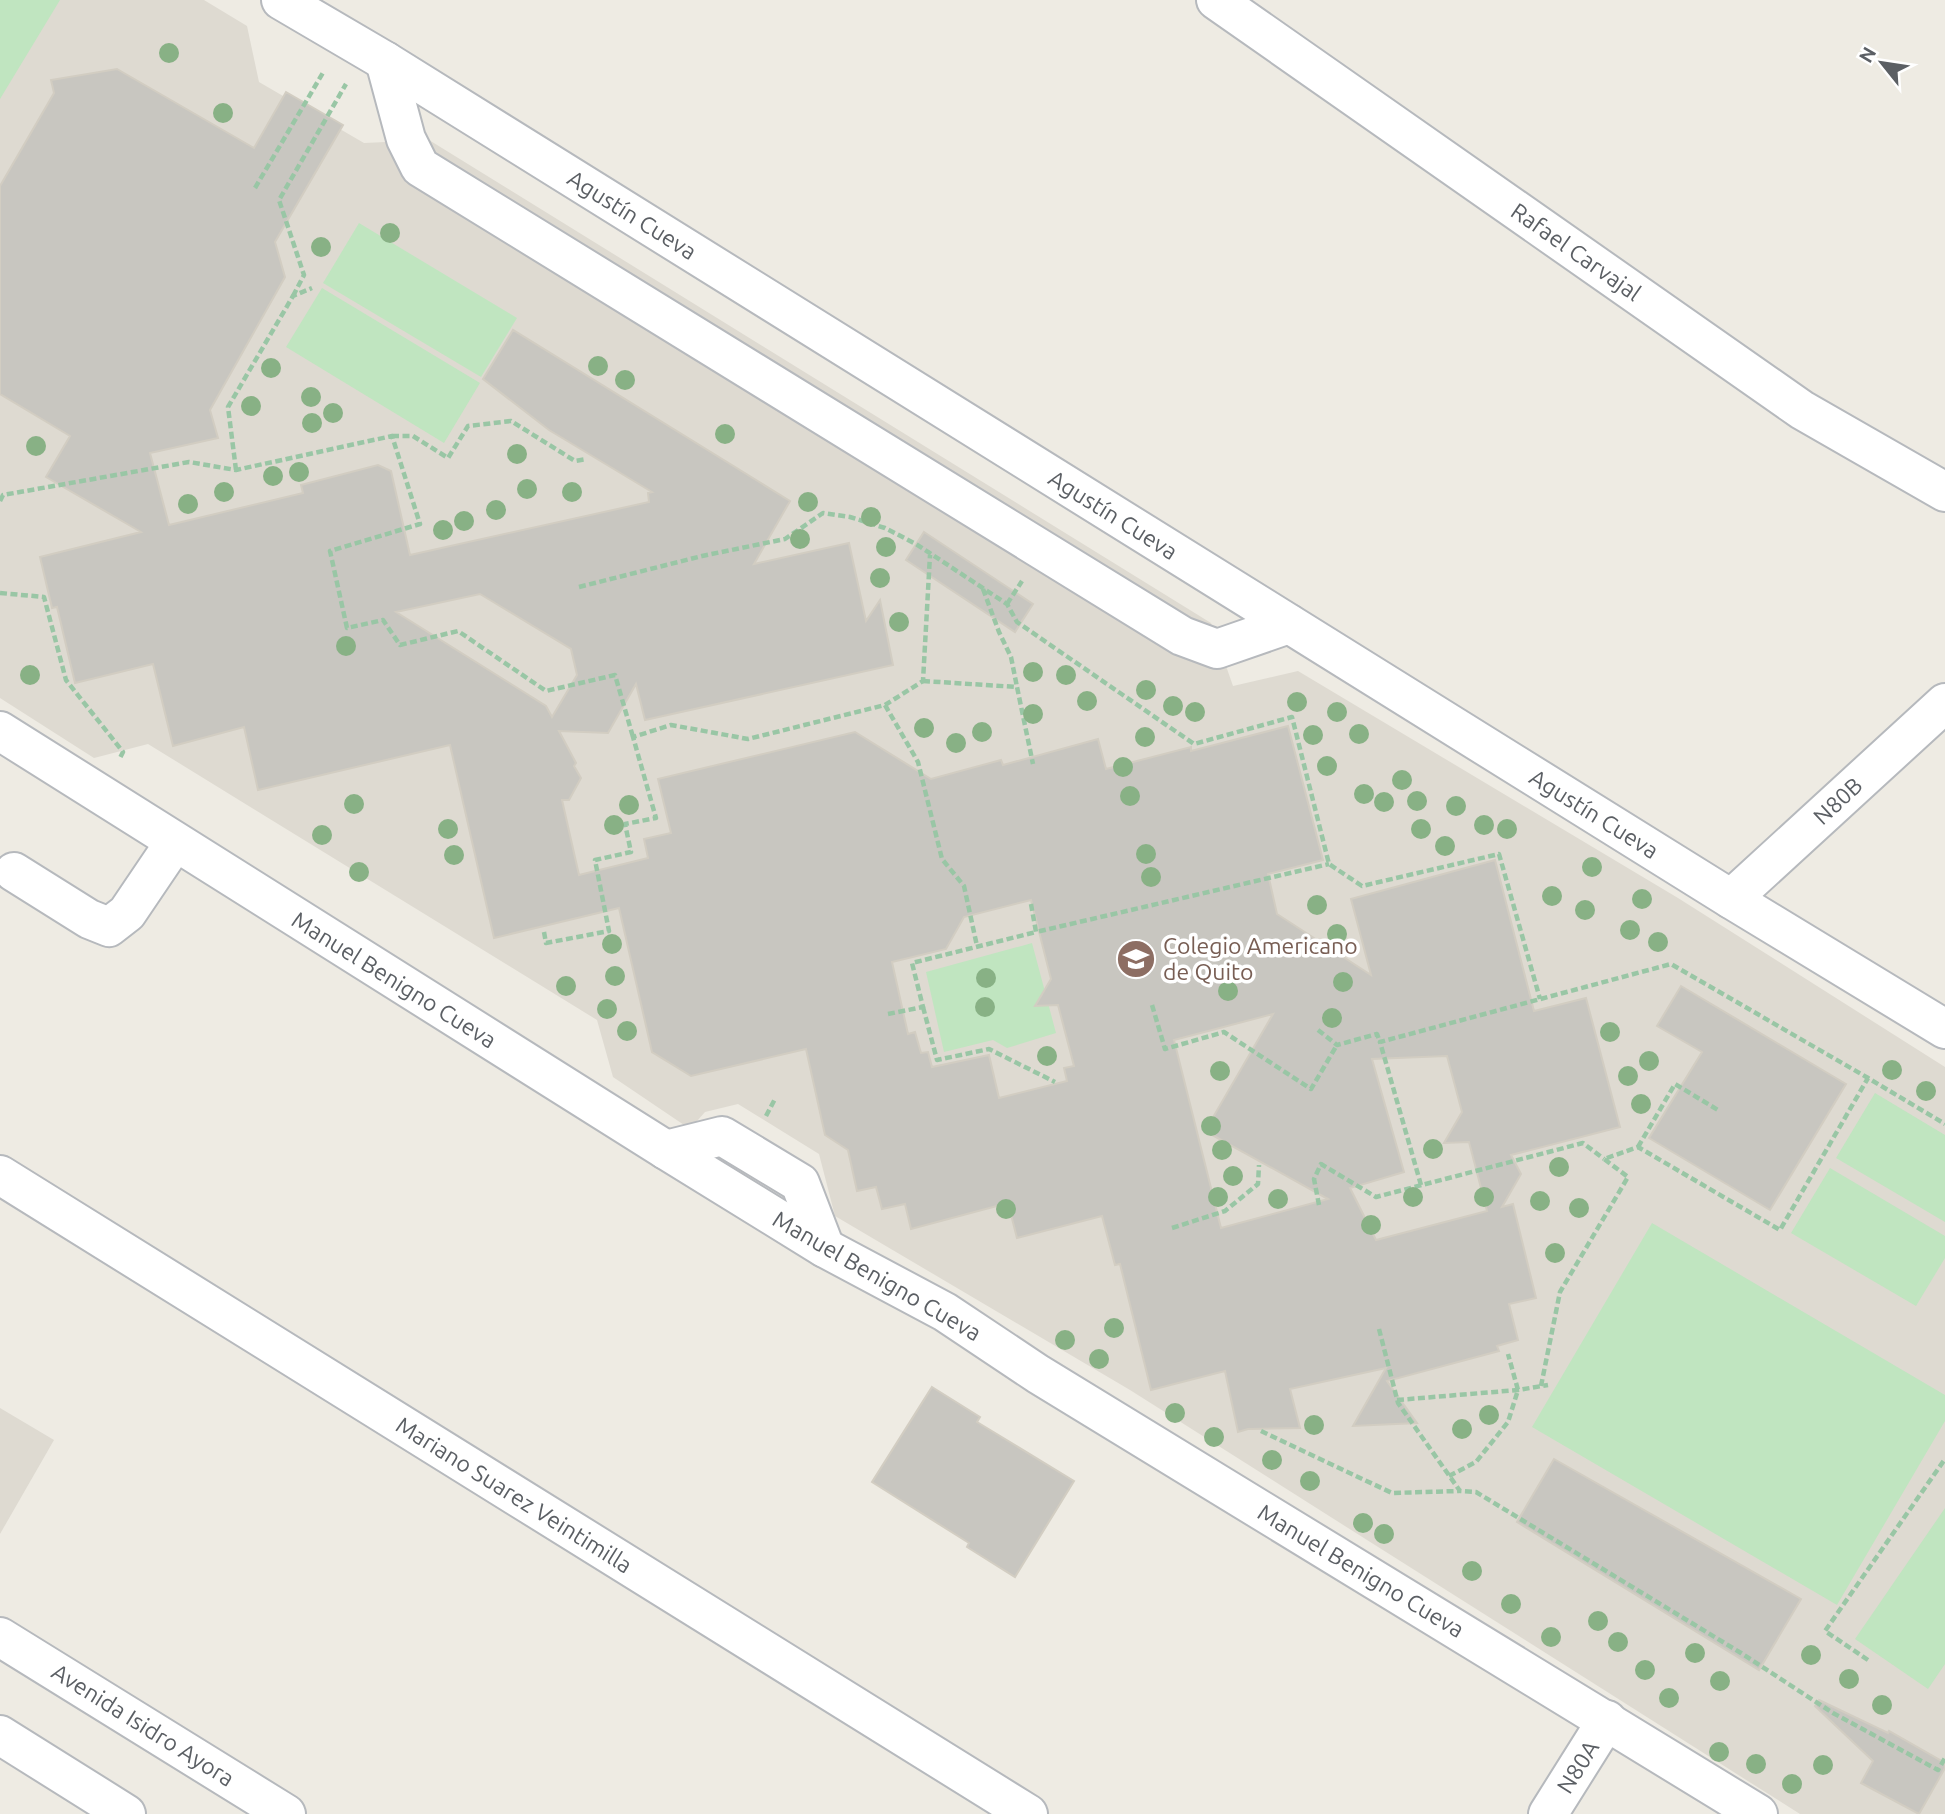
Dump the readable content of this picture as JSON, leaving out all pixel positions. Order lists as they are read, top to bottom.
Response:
{
  "streets": {
    "street": [
      "Agustín Cueva",
      "Rafael Carvajal",
      "N80B",
      "Manuel Benigno Cueva",
      "Mariano Suarez Veintimilla",
      "Avenida Isidro Ayora",
      "N80A"
    ]
  },
  "crossings": [
    ["Agustín Cueva", "N80B"],
    ["Manuel Benigno Cueva", "N80A"]
  ],
  "places": {
    "school or university": ["Colegio Americano de Quito"]
  },
  "north": "top left"
}
